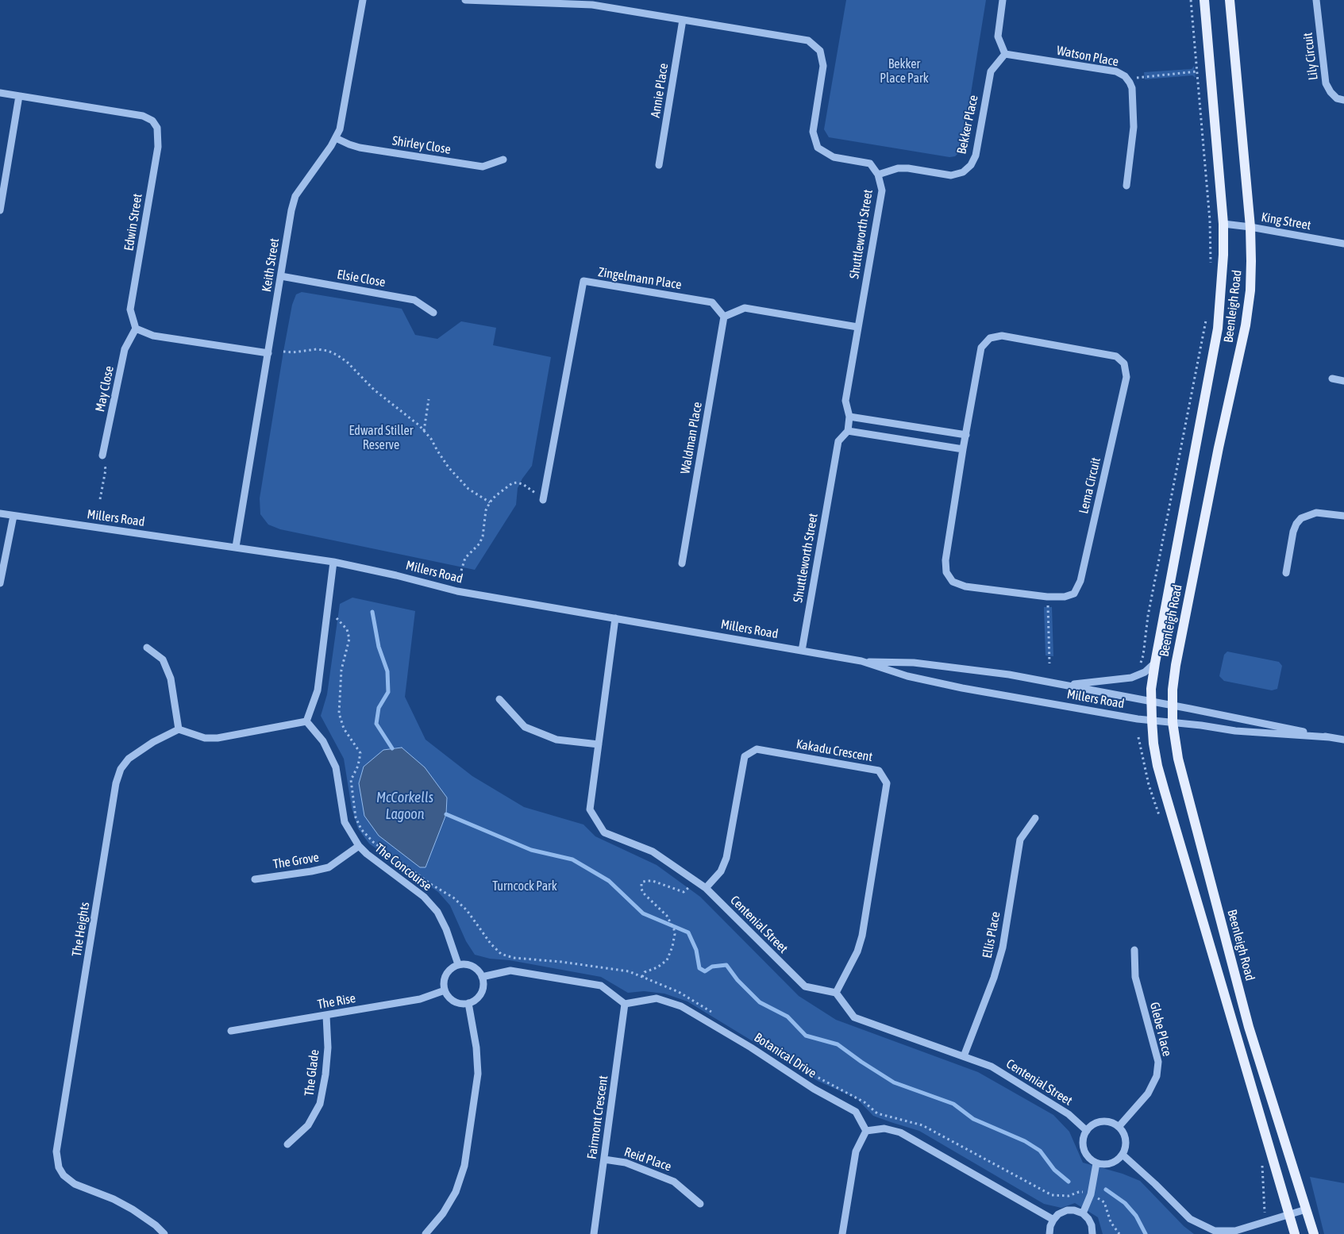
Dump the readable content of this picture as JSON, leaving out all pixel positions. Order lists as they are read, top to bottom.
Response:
{
  "streets": {
    "main road": ["Beenleigh Road"],
    "street": [
      "Watson Place",
      "Lily Circuit",
      "Annie Place",
      "Bekker Place",
      "Shirley Close",
      "King Street",
      "Edwin Street",
      "Shuttleworth Street",
      "Keith Street",
      "Elsie Close",
      "Zingelmann Place",
      "May Close",
      "Waldman Place",
      "Lema Circuit",
      "Millers Road",
      "Kakadu Crescent",
      "The Grove",
      "The Concourse",
      "Centenial Street",
      "The Heights",
      "Ellis Place",
      "The Rise",
      "Glebe Place",
      "Botanical Drive",
      "The Glade",
      "Fairmont Crescent",
      "Reid Place"
    ]
  },
  "crossings": [
    ["Watson Place", "Bekker Place"],
    ["Annie Place", "Shuttleworth Street"],
    ["Bekker Place", "Shuttleworth Street"],
    ["Shirley Close", "Keith Street"],
    ["King Street", "Beenleigh Road"],
    ["Edwin Street", "May Close"],
    ["Shuttleworth Street", "Millers Road"],
    ["Keith Street", "Elsie Close"],
    ["Keith Street", "Millers Road"],
    ["Zingelmann Place", "Waldman Place"],
    ["Beenleigh Road", "Millers Road"],
    ["Millers Road", "Centenial Street"],
    ["Kakadu Crescent", "Centenial Street"],
    ["The Grove", "The Concourse"],
    ["The Concourse", "The Rise"],
    ["Centenial Street", "Ellis Place"],
    ["Centenial Street", "Glebe Place"],
    ["The Rise", "The Glade"],
    ["Botanical Drive", "Fairmont Crescent"],
    ["Fairmont Crescent", "Reid Place"]
  ],
  "water": ["McCorkells Lagoon"],
  "parks": ["Bekker Place Park", "Edward Stiller Reserve", "Turncock Park"]
}
